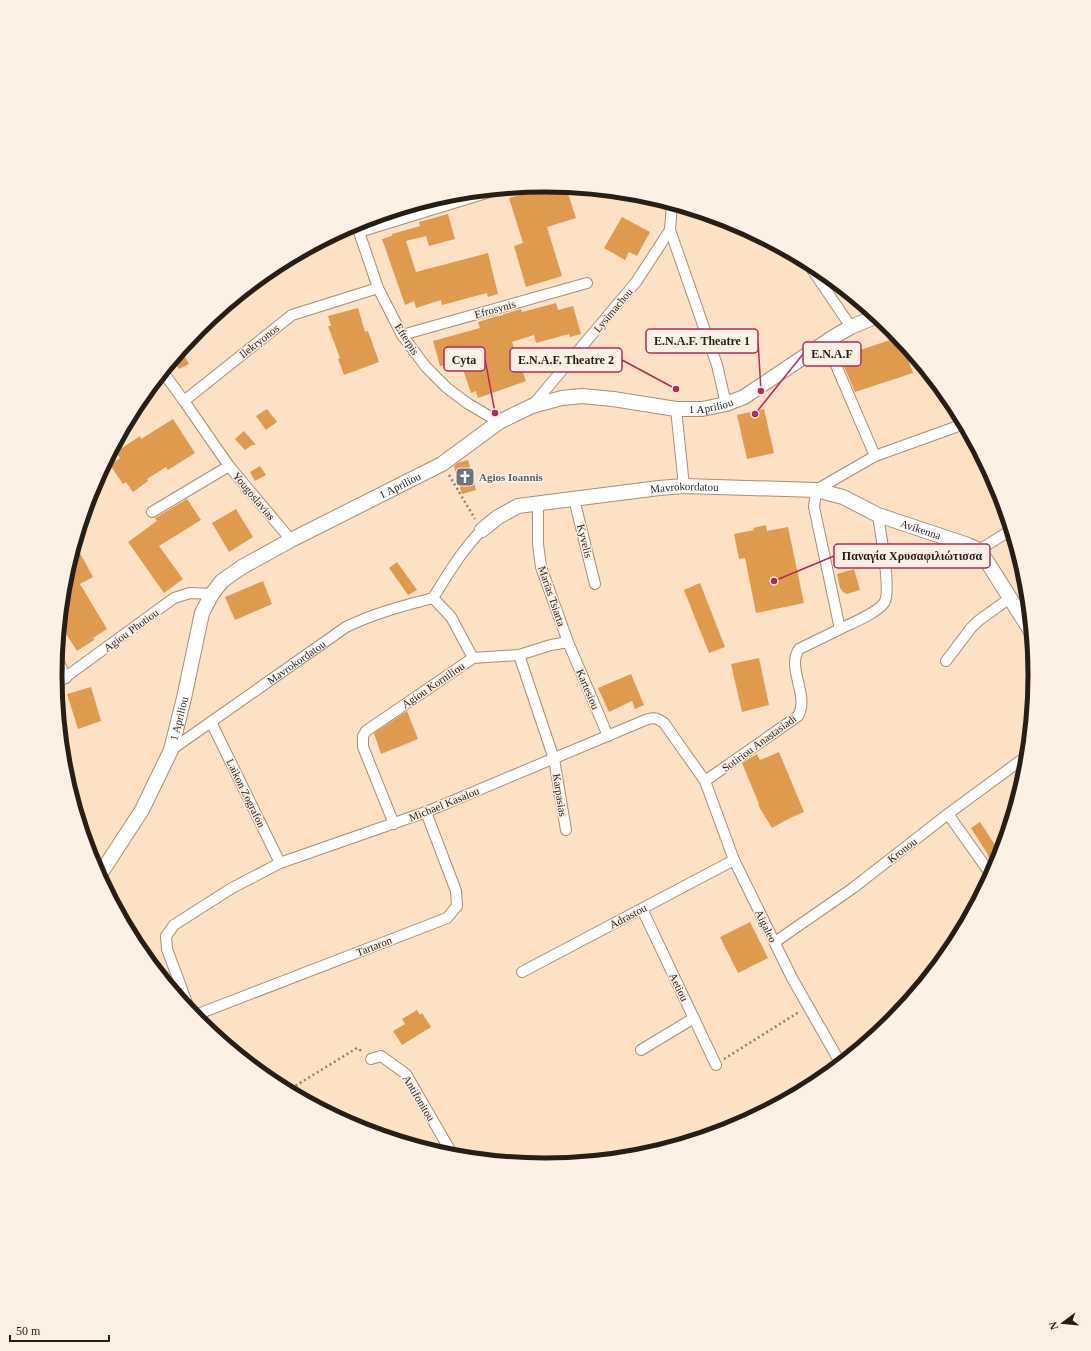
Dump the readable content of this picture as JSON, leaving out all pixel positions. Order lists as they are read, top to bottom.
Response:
{
  "streets": {
    "main road": ["1 Apriliou", "Mavrokordatou", "Avikenna"],
    "street": [
      "Efrosynis",
      "Lysimachou",
      "Efterpis",
      "Ilekryonos",
      "Yougoslavias",
      "Kyvelis",
      "Marias Tsiarta",
      "Agiou Photiou",
      "Agiou Korniliou",
      "Kartesiou",
      "Sotiriou Anastasiadi",
      "Laikon Zografon",
      "Karpasias",
      "Michael Kasalou",
      "Kronou",
      "Adrastou",
      "Aigaleo",
      "Tartaron",
      "Aetiou",
      "Antifonitou"
    ]
  },
  "crossings": [
    ["Efrosynis", "Efterpis"],
    ["Lysimachou", "1 Apriliou"],
    ["Efterpis", "Ilekryonos"],
    ["Efterpis", "1 Apriliou"],
    ["1 Apriliou", "Mavrokordatou"],
    ["1 Apriliou", "Yougoslavias"],
    ["1 Apriliou", "Agiou Photiou"],
    ["Mavrokordatou", "Avikenna"],
    ["Mavrokordatou", "Kyvelis"],
    ["Mavrokordatou", "Marias Tsiarta"],
    ["Mavrokordatou", "Laikon Zografon"],
    ["Marias Tsiarta", "Agiou Korniliou"],
    ["Marias Tsiarta", "Kartesiou"],
    ["Agiou Korniliou", "Kartesiou"],
    ["Agiou Korniliou", "Karpasias"],
    ["Agiou Korniliou", "Michael Kasalou"],
    ["Kartesiou", "Michael Kasalou"],
    ["Sotiriou Anastasiadi", "Michael Kasalou"],
    ["Sotiriou Anastasiadi", "Aigaleo"],
    ["Laikon Zografon", "Michael Kasalou"],
    ["Karpasias", "Michael Kasalou"],
    ["Michael Kasalou", "Aigaleo"],
    ["Michael Kasalou", "Tartaron"],
    ["Kronou", "Aigaleo"],
    ["Adrastou", "Aigaleo"],
    ["Adrastou", "Aetiou"]
  ],
  "places": {
    "other": [
      "E.N.A.F. Theatre 2",
      "E.N.A.F. Theatre 1",
      "Cyta",
      "E.N.A.F",
      "Παναγία Χρυσαφιλιώτισσα"
    ],
    "church": ["Agios Ioannis"]
  },
  "scale_bar": "50 m",
  "north": "left"
}
